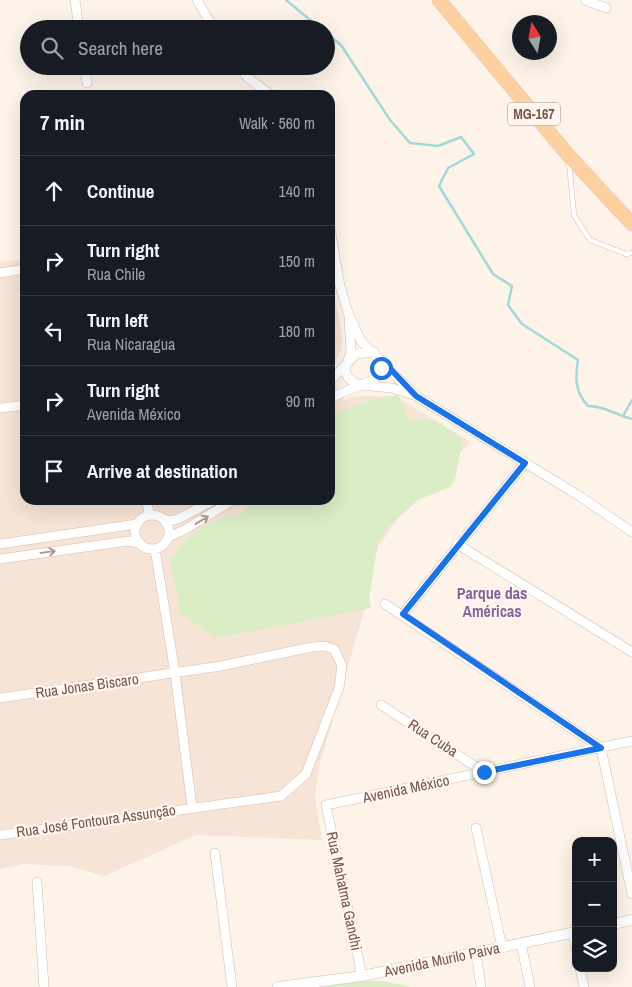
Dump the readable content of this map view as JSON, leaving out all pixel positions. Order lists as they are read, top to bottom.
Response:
{
  "streets": {
    "main road": ["MG-167"],
    "street": [
      "Rua Jonas Biscaro",
      "Rua Cuba",
      "Avenida México",
      "Rua José Fontoura Assunção",
      "Rua Mahatma Gandhi",
      "Avenida Murilo Paiva"
    ]
  },
  "crossings": [
    ["Rua Jonas Biscaro", "Rua José Fontoura Assunção"],
    ["Rua Cuba", "Avenida México"],
    ["Avenida México", "Rua Mahatma Gandhi"],
    ["Rua Mahatma Gandhi", "Avenida Murilo Paiva"]
  ],
  "districts": ["Parque das Américas"],
  "north": "top",
  "page": {
    "search": "Search here",
    "heading": ["7 min", "Walk · 560 m"],
    "list": [
      ["Continue", "140 m"],
      ["Turn right", "Rua Chile", "150 m"],
      ["Turn left", "Rua Nicaragua", "180 m"],
      ["Turn right", "Avenida México", "90 m"],
      "Arrive at destination"
    ],
    "map_buttons": ["+", "−"]
  }
}
